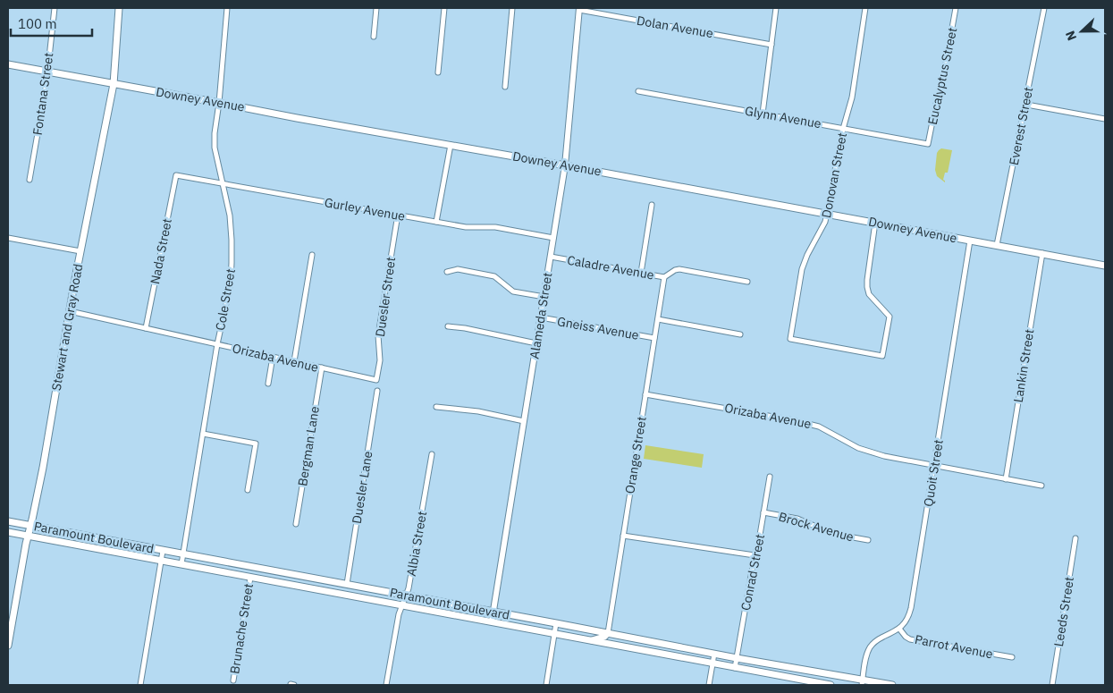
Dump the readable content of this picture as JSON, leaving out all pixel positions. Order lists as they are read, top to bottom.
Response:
{
  "streets": {
    "main road": ["Downey Avenue", "Stewart and Gray Road", "Paramount Boulevard"],
    "street": [
      "Dolan Avenue",
      "Eucalyptus Street",
      "Fontana Street",
      "Glynn Avenue",
      "Everest Street",
      "Donovan Street",
      "Gurley Avenue",
      "Nada Street",
      "Caladre Avenue",
      "Duesler Street",
      "Cole Street",
      "Alameda Street",
      "Gneiss Avenue",
      "Orizaba Avenue",
      "Lankin Street",
      "Bergman Lane",
      "Orange Street",
      "Quoit Street",
      "Duesler Lane",
      "Brock Avenue",
      "Albia Street",
      "Conrad Street",
      "Leeds Street",
      "Brunache Street",
      "Parrot Avenue"
    ]
  },
  "crossings": [
    ["Dolan Avenue", "Alameda Street"],
    ["Eucalyptus Street", "Glynn Avenue"],
    ["Fontana Street", "Downey Avenue"],
    ["Downey Avenue", "Everest Street"],
    ["Downey Avenue", "Donovan Street"],
    ["Downey Avenue", "Cole Street"],
    ["Downey Avenue", "Alameda Street"],
    ["Downey Avenue", "Stewart and Gray Road"],
    ["Downey Avenue", "Lankin Street"],
    ["Downey Avenue", "Quoit Street"],
    ["Glynn Avenue", "Donovan Street"],
    ["Gurley Avenue", "Nada Street"],
    ["Gurley Avenue", "Duesler Street"],
    ["Gurley Avenue", "Cole Street"],
    ["Gurley Avenue", "Alameda Street"],
    ["Nada Street", "Orizaba Avenue"],
    ["Caladre Avenue", "Alameda Street"],
    ["Caladre Avenue", "Orange Street"],
    ["Duesler Street", "Orizaba Avenue"],
    ["Cole Street", "Orizaba Avenue"],
    ["Cole Street", "Paramount Boulevard"],
    ["Alameda Street", "Gneiss Avenue"],
    ["Alameda Street", "Paramount Boulevard"],
    ["Stewart and Gray Road", "Orizaba Avenue"],
    ["Stewart and Gray Road", "Paramount Boulevard"],
    ["Gneiss Avenue", "Orange Street"],
    ["Orizaba Avenue", "Lankin Street"],
    ["Orizaba Avenue", "Bergman Lane"],
    ["Orizaba Avenue", "Orange Street"],
    ["Orizaba Avenue", "Quoit Street"],
    ["Orange Street", "Paramount Boulevard"],
    ["Quoit Street", "Parrot Avenue"],
    ["Duesler Lane", "Paramount Boulevard"],
    ["Brock Avenue", "Conrad Street"],
    ["Paramount Boulevard", "Albia Street"],
    ["Paramount Boulevard", "Conrad Street"],
    ["Paramount Boulevard", "Brunache Street"]
  ],
  "scale_bar": "100 m",
  "north": "left"
}
